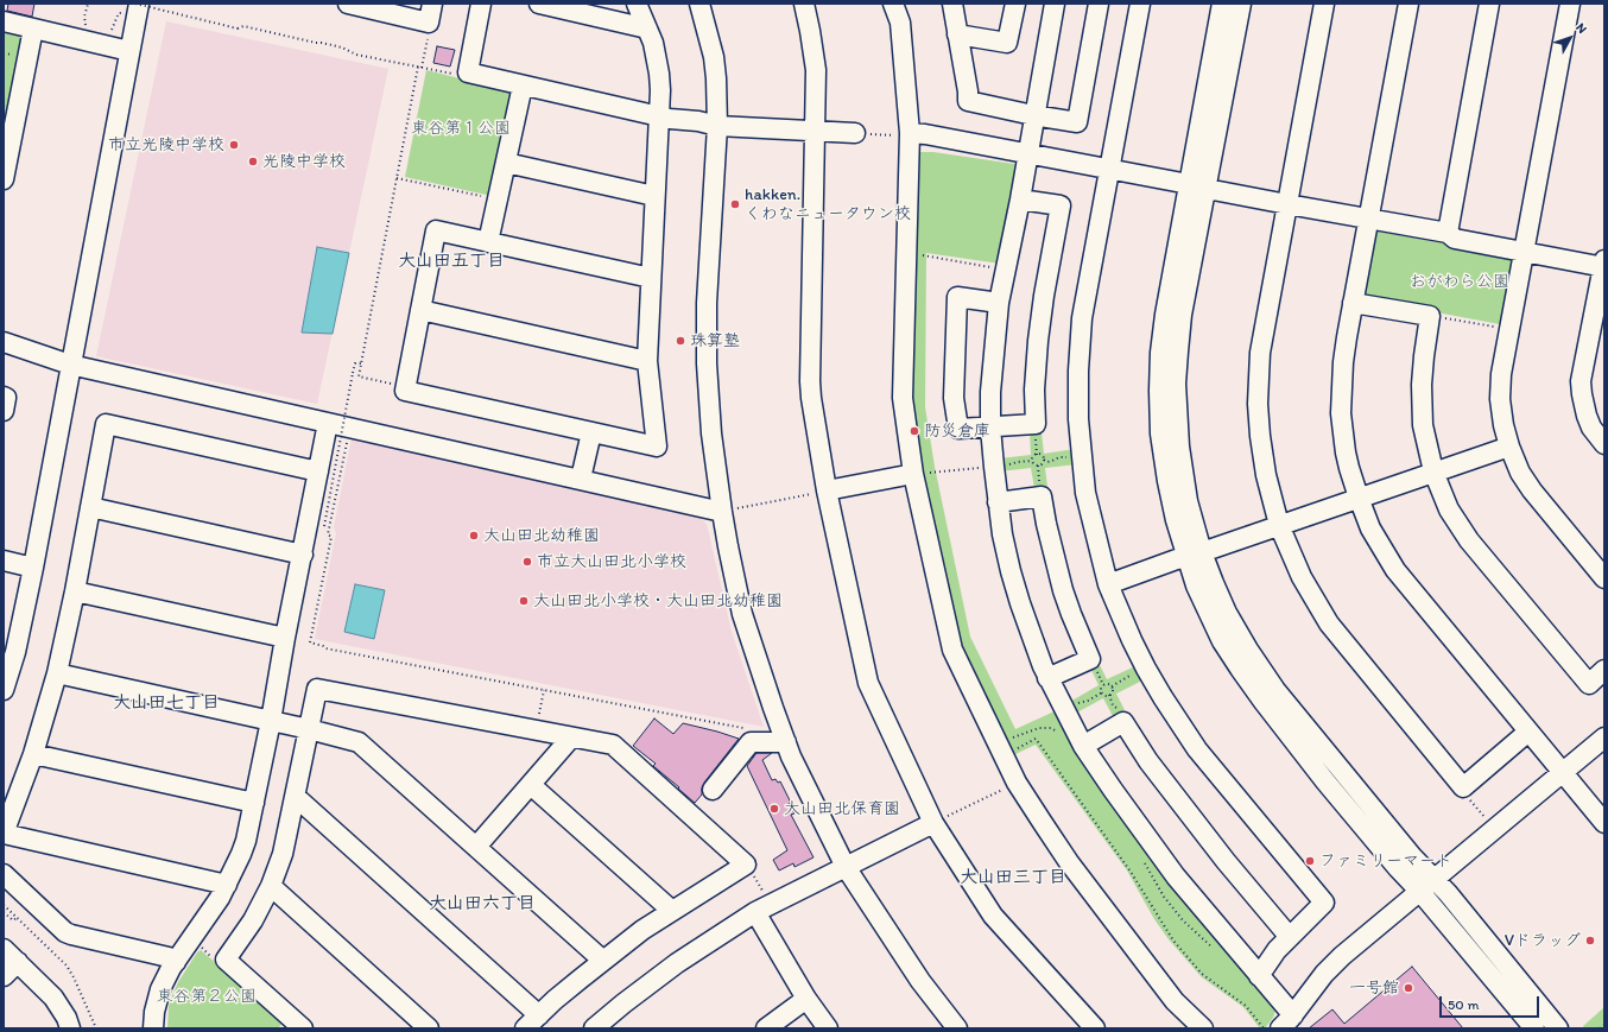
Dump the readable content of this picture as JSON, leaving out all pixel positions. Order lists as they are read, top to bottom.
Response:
{
  "districts": [
    "大山田五丁目",
    "大山田七丁目",
    "大山田三丁目",
    "大山田六丁目"
  ],
  "parks": ["東谷第１公園", "おがわら公園", "東谷第２公園"],
  "places": [
    "市立光陵中学校",
    "光陵中学校",
    "hakken. くわなニュータウン校",
    "珠算塾",
    "防災倉庫",
    "大山田北幼稚園",
    "市立大山田北小学校",
    "大山田北小学校・大山田北幼稚園",
    "大山田北保育園",
    "ファミリーマート",
    "Vドラッグ",
    "一号館"
  ],
  "scale_bar": "50 m",
  "north": "top right"
}
